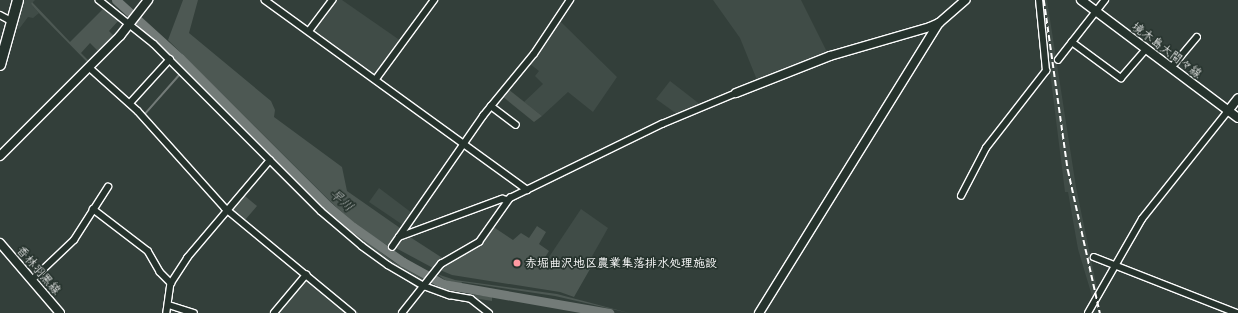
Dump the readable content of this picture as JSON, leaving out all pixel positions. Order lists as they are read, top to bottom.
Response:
{
  "streets": {
    "street": ["境木島大間々線", "香林羽黒線"]
  },
  "water": ["早川"],
  "places": ["赤堀曲沢地区農業集落排水処理施設"]
}
